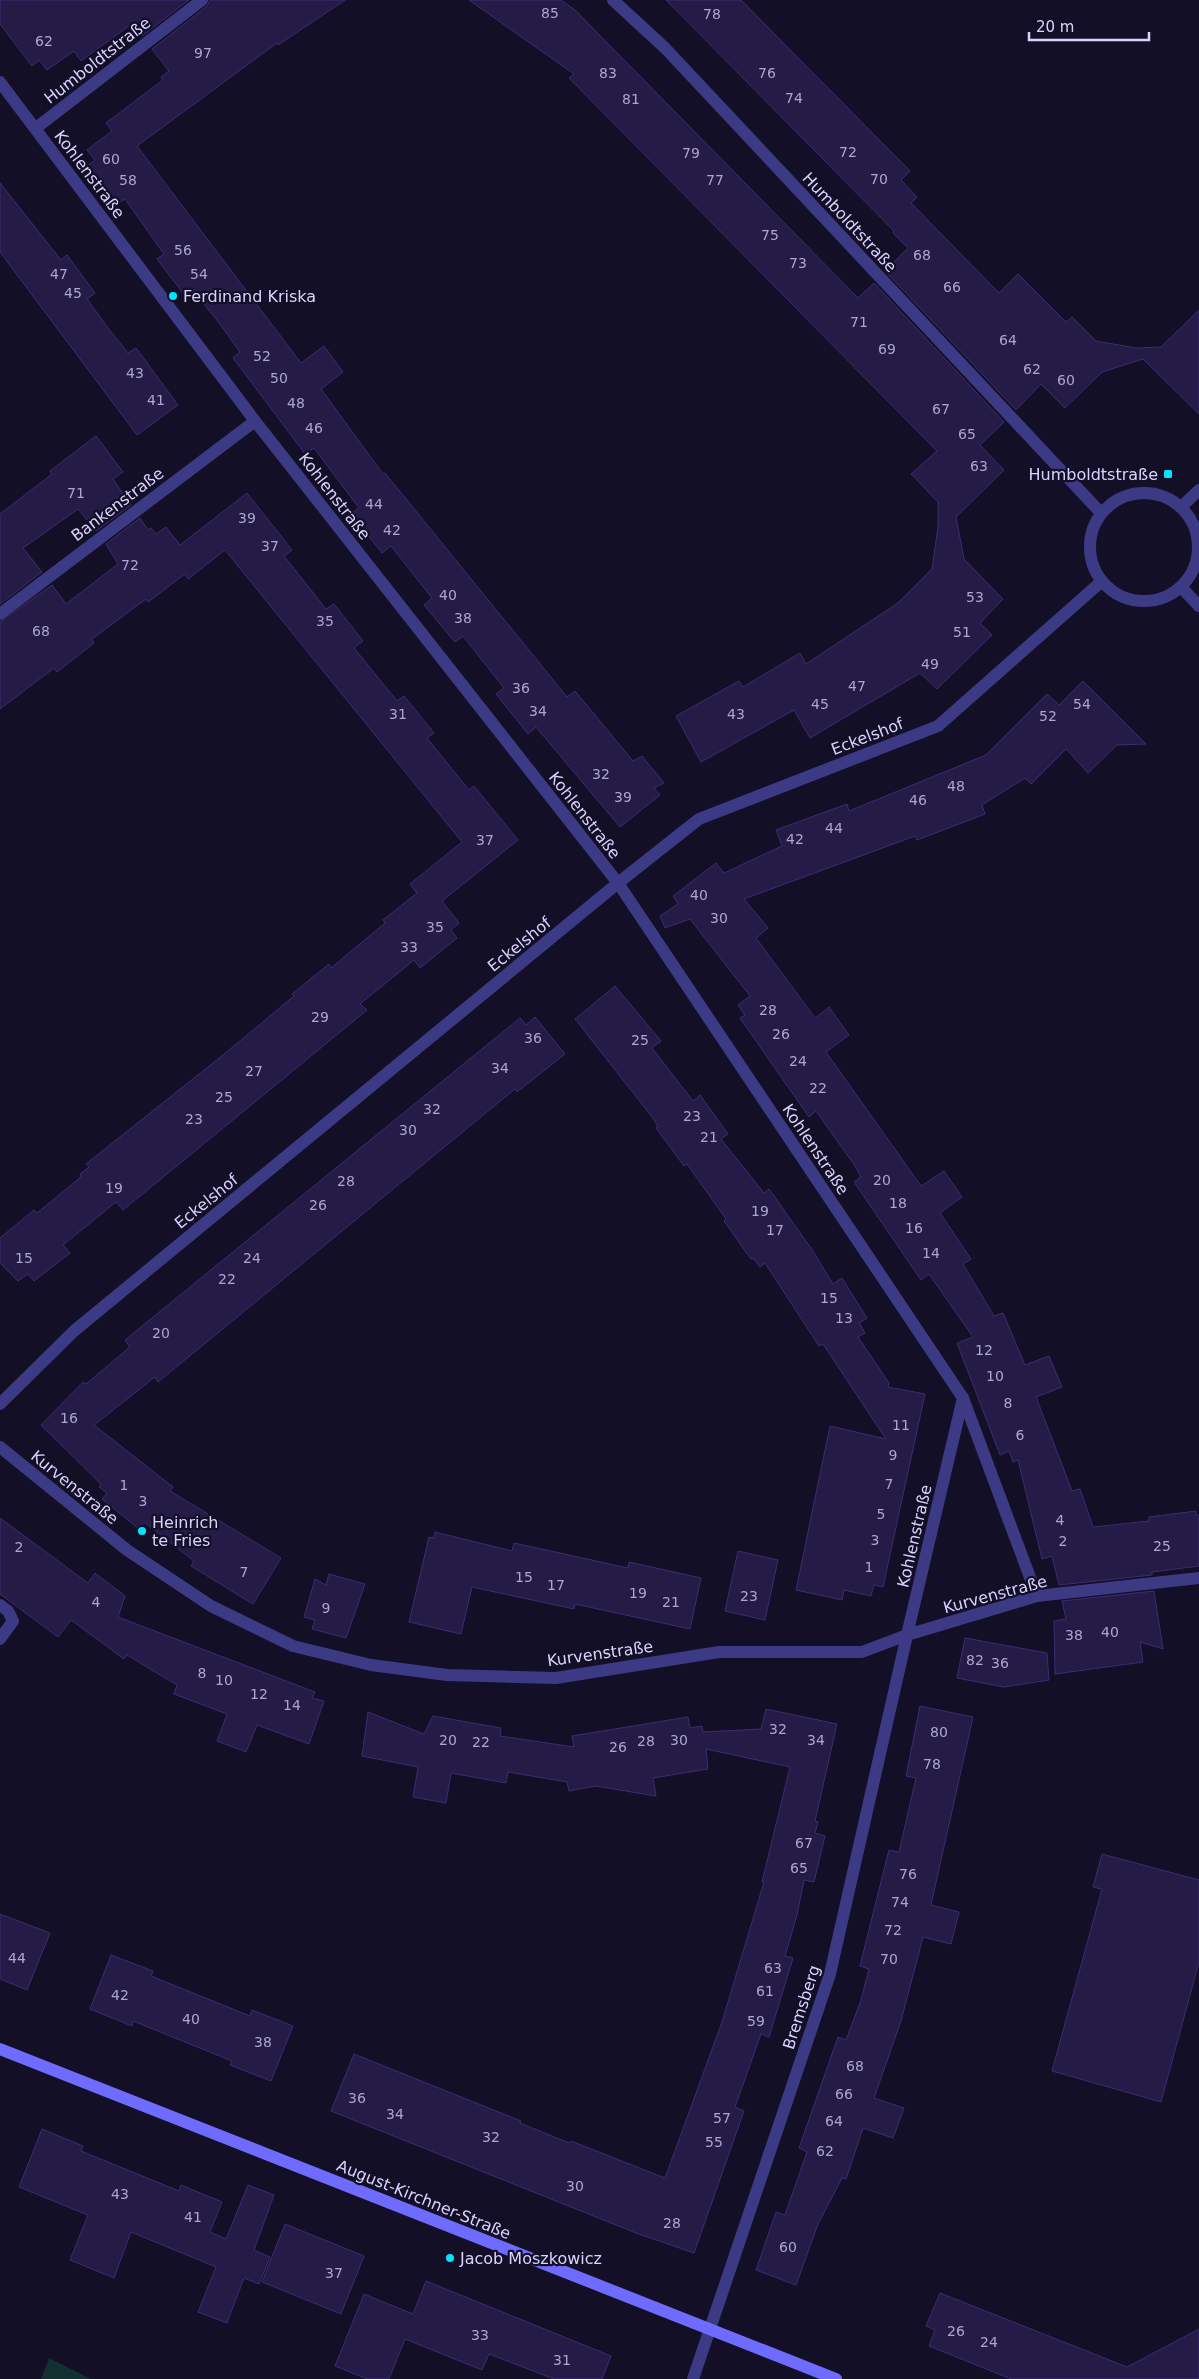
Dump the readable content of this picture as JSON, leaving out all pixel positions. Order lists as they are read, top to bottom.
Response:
{
  "streets": {
    "street": [
      "Humboldtstraße",
      "Kohlenstraße",
      "Bankenstraße",
      "Eckelshof",
      "Kurvenstraße",
      "Bremsberg",
      "August-Kirchner-Straße"
    ]
  },
  "crossings": [
    ["Humboldtstraße", "Kohlenstraße"],
    ["Humboldtstraße", "Eckelshof"],
    ["Kohlenstraße", "Bankenstraße"],
    ["Kohlenstraße", "Eckelshof"],
    ["Kohlenstraße", "Kurvenstraße"],
    ["Kohlenstraße", "Bremsberg"],
    ["Kurvenstraße", "Bremsberg"],
    ["Bremsberg", "August-Kirchner-Straße"]
  ],
  "places": {
    "other": ["Ferdinand Kriska", "Heinrich te Fries", "Jacob Moszkowicz"],
    "transit": ["Humboldtstraße"]
  },
  "house_numbers": [
    "85",
    "78",
    "62",
    "97",
    "83",
    "76",
    "74",
    "81",
    "72",
    "79",
    "60",
    "70",
    "58",
    "77",
    "75",
    "56",
    "68",
    "73",
    "47",
    "54",
    "66",
    "45",
    "71",
    "64",
    "69",
    "52",
    "62",
    "43",
    "50",
    "60",
    "41",
    "48",
    "67",
    "46",
    "65",
    "63",
    "71",
    "44",
    "39",
    "42",
    "37",
    "72",
    "40",
    "53",
    "38",
    "35",
    "68",
    "51",
    "49",
    "47",
    "36",
    "45",
    "54",
    "34",
    "31",
    "43",
    "52",
    "32",
    "48",
    "39",
    "46",
    "44",
    "42",
    "37",
    "40",
    "30",
    "35",
    "33",
    "28",
    "29",
    "26",
    "36",
    "25",
    "24",
    "34",
    "27",
    "22",
    "25",
    "32",
    "23",
    "23",
    "30",
    "21",
    "20",
    "28",
    "19",
    "18",
    "26",
    "19",
    "16",
    "17",
    "14",
    "15",
    "24",
    "22",
    "15",
    "13",
    "20",
    "12",
    "10",
    "8",
    "16",
    "11",
    "6",
    "9",
    "7",
    "1",
    "3",
    "5",
    "4",
    "3",
    "2",
    "25",
    "2",
    "1",
    "7",
    "15",
    "17",
    "19",
    "23",
    "4",
    "21",
    "9",
    "40",
    "38",
    "82",
    "36",
    "8",
    "10",
    "12",
    "14",
    "32",
    "80",
    "20",
    "30",
    "34",
    "28",
    "22",
    "26",
    "78",
    "67",
    "65",
    "76",
    "74",
    "72",
    "44",
    "70",
    "63",
    "61",
    "42",
    "40",
    "59",
    "38",
    "68",
    "66",
    "36",
    "34",
    "57",
    "64",
    "32",
    "55",
    "62",
    "30",
    "43",
    "41",
    "28",
    "60",
    "37",
    "26",
    "33",
    "24",
    "31"
  ],
  "scale_bar": "20 m"
}
